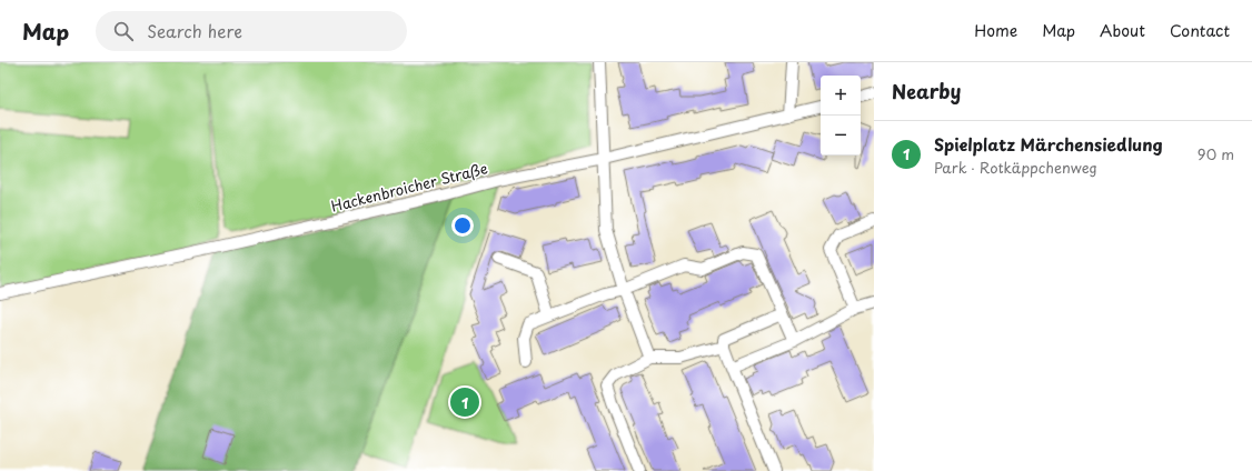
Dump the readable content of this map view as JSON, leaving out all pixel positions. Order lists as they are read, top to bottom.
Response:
{
  "streets": {
    "street": ["Hackenbroicher Straße"]
  },
  "page": {
    "header": "Map",
    "search": "Search here",
    "nav": [
      "Home",
      "Map",
      "About",
      "Contact"
    ],
    "heading": "Nearby",
    "map_buttons": ["+", "−"],
    "list": [
      {
        "mark": "1",
        "name": "Spielplatz Märchensiedlung",
        "note": "Park · Rotkäppchenweg",
        "value": "90 m"
      }
    ],
    "pins": "1"
  }
}
